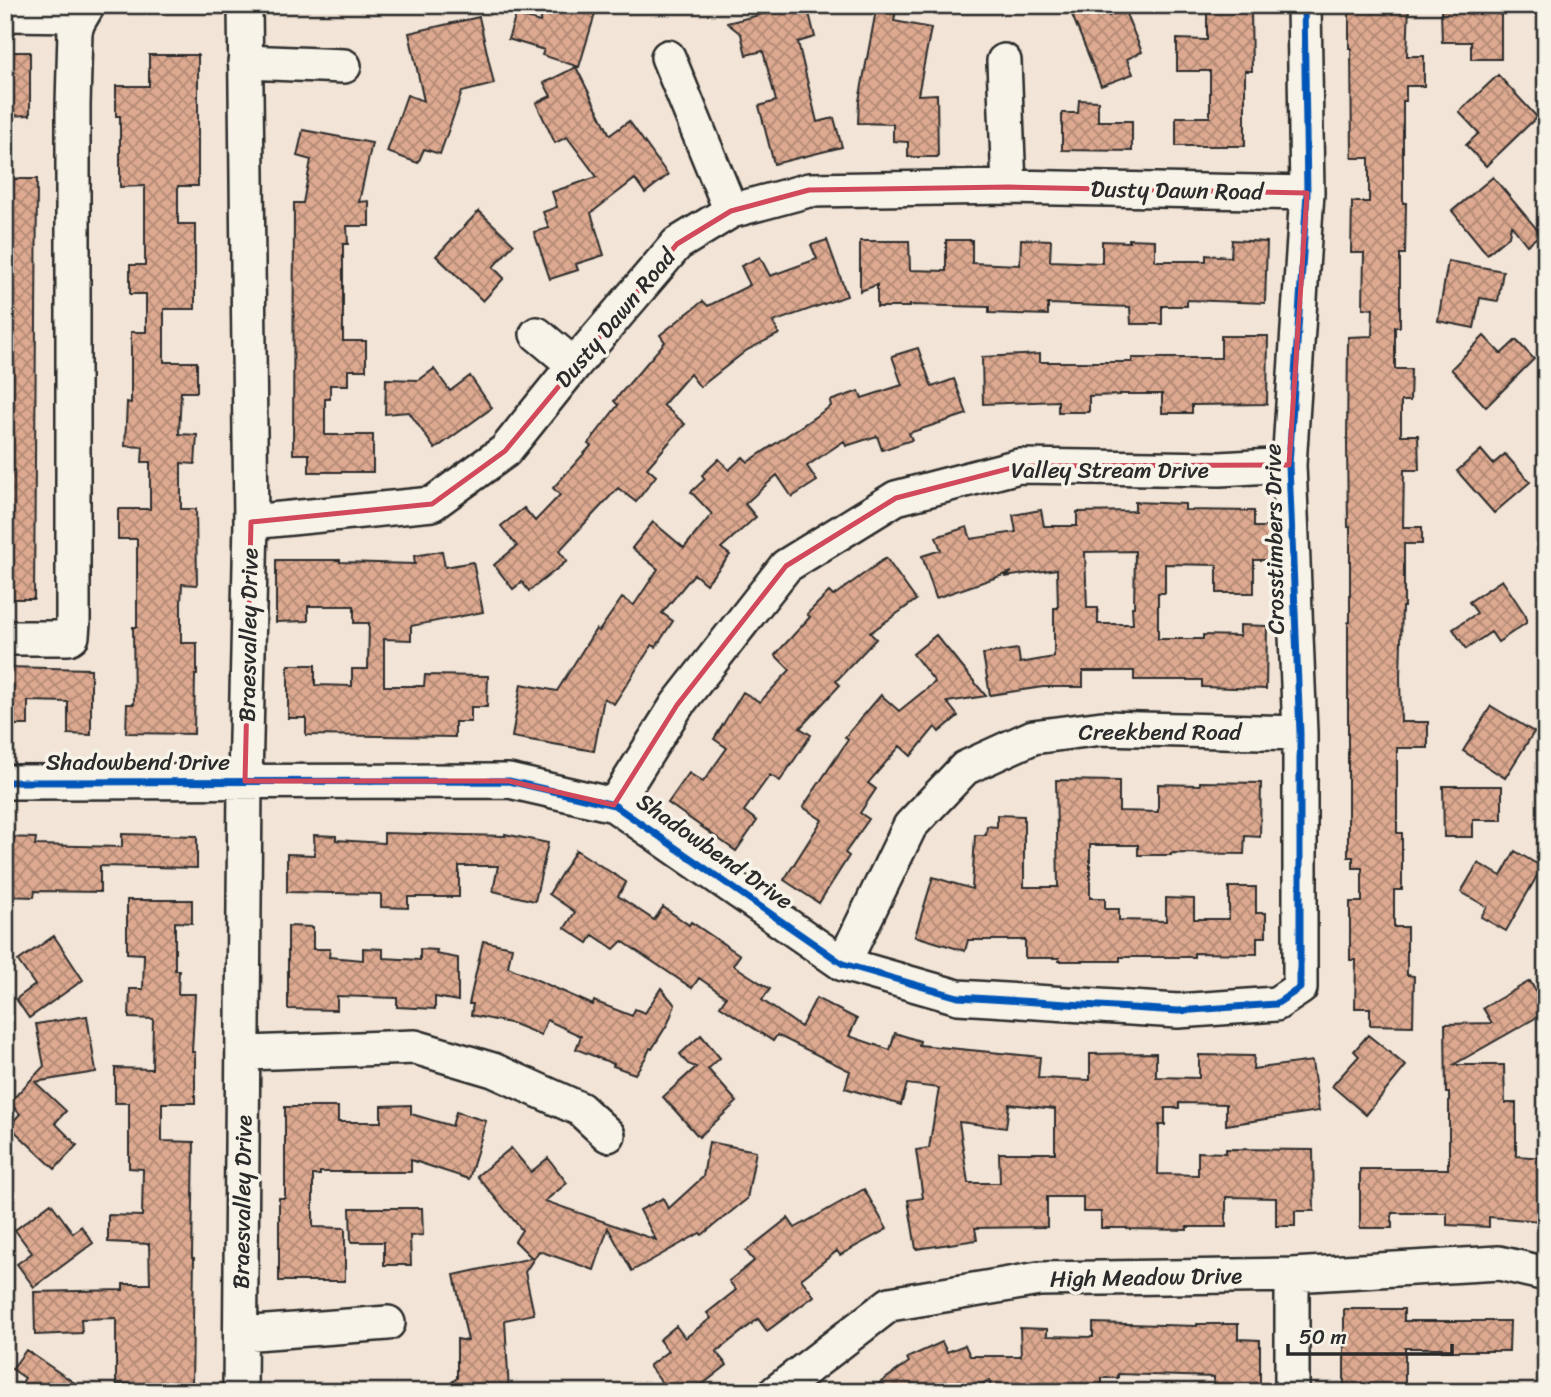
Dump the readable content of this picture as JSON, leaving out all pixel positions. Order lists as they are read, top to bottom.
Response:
{
  "streets": {
    "street": [
      "Dusty Dawn Road",
      "Valley Stream Drive",
      "Crosstimbers Drive",
      "Braesvalley Drive",
      "Creekbend Road",
      "Shadowbend Drive",
      "High Meadow Drive"
    ]
  },
  "crossings": [
    ["Dusty Dawn Road", "Crosstimbers Drive"],
    ["Dusty Dawn Road", "Braesvalley Drive"],
    ["Valley Stream Drive", "Crosstimbers Drive"],
    ["Valley Stream Drive", "Shadowbend Drive"],
    ["Crosstimbers Drive", "Creekbend Road"],
    ["Crosstimbers Drive", "Shadowbend Drive"],
    ["Braesvalley Drive", "Shadowbend Drive"],
    ["Creekbend Road", "Shadowbend Drive"]
  ],
  "scale_bar": "50 m"
}
